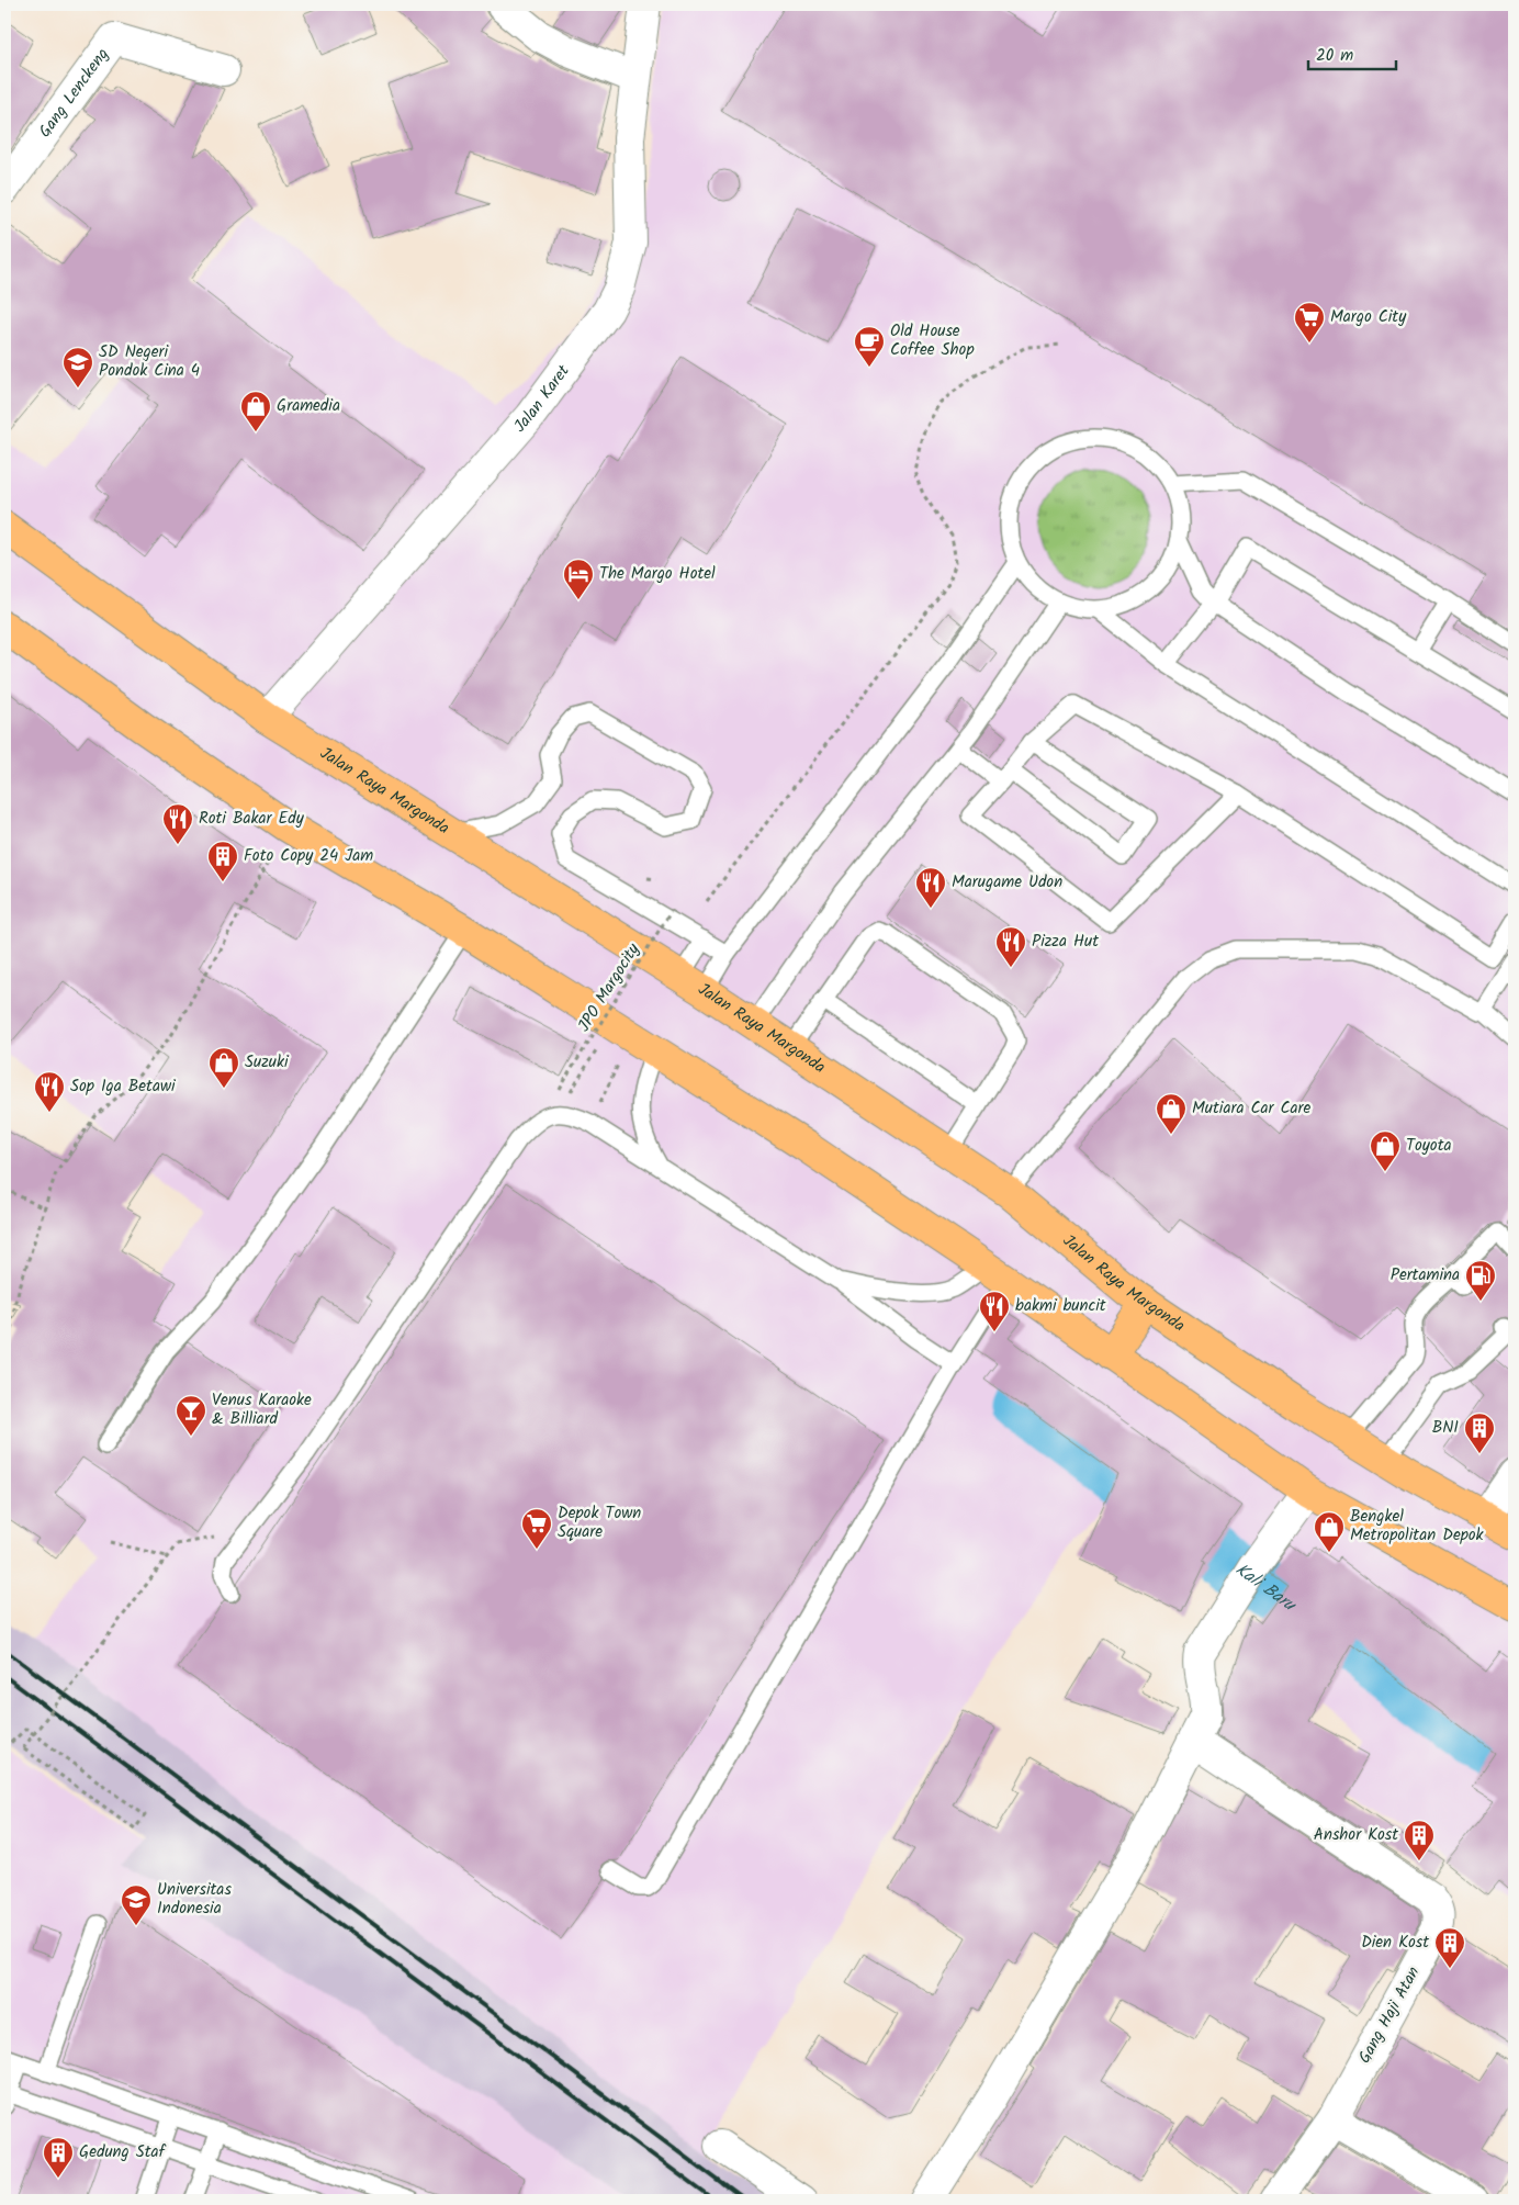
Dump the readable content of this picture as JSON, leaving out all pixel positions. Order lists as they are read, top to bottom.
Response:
{
  "streets": {
    "main road": ["Jalan Raya Margonda"],
    "street": ["Gang Lenckeng", "Jalan Karet", "Gang Haji Atan"],
    "path": ["JPO Margocity"]
  },
  "crossings": [
    ["Jalan Karet", "Jalan Raya Margonda"]
  ],
  "water": ["Kali Baru"],
  "places": {
    "supermarket": ["Margo City", "Depok Town Square"],
    "cafe": ["Old House Coffee Shop"],
    "school or university": ["SD Negeri Pondok Cina 4", "Universitas Indonesia"],
    "shop": [
      "Gramedia",
      "Suzuki",
      "Mutiara Car Care",
      "Toyota",
      "Bengkel Metropolitan Depok"
    ],
    "hotel": ["The Margo Hotel"],
    "restaurant": [
      "Roti Bakar Edy",
      "Marugame Udon",
      "Pizza Hut",
      "Sop Iga Betawi",
      "bakmi buncit"
    ],
    "building": [
      "Foto Copy 24 Jam",
      "BNI",
      "Anshor Kost",
      "Dien Kost",
      "Gedung Staf"
    ],
    "fuel station": ["Pertamina"],
    "bar": ["Venus Karaoke & Billiard"]
  },
  "scale_bar": "20 m"
}
